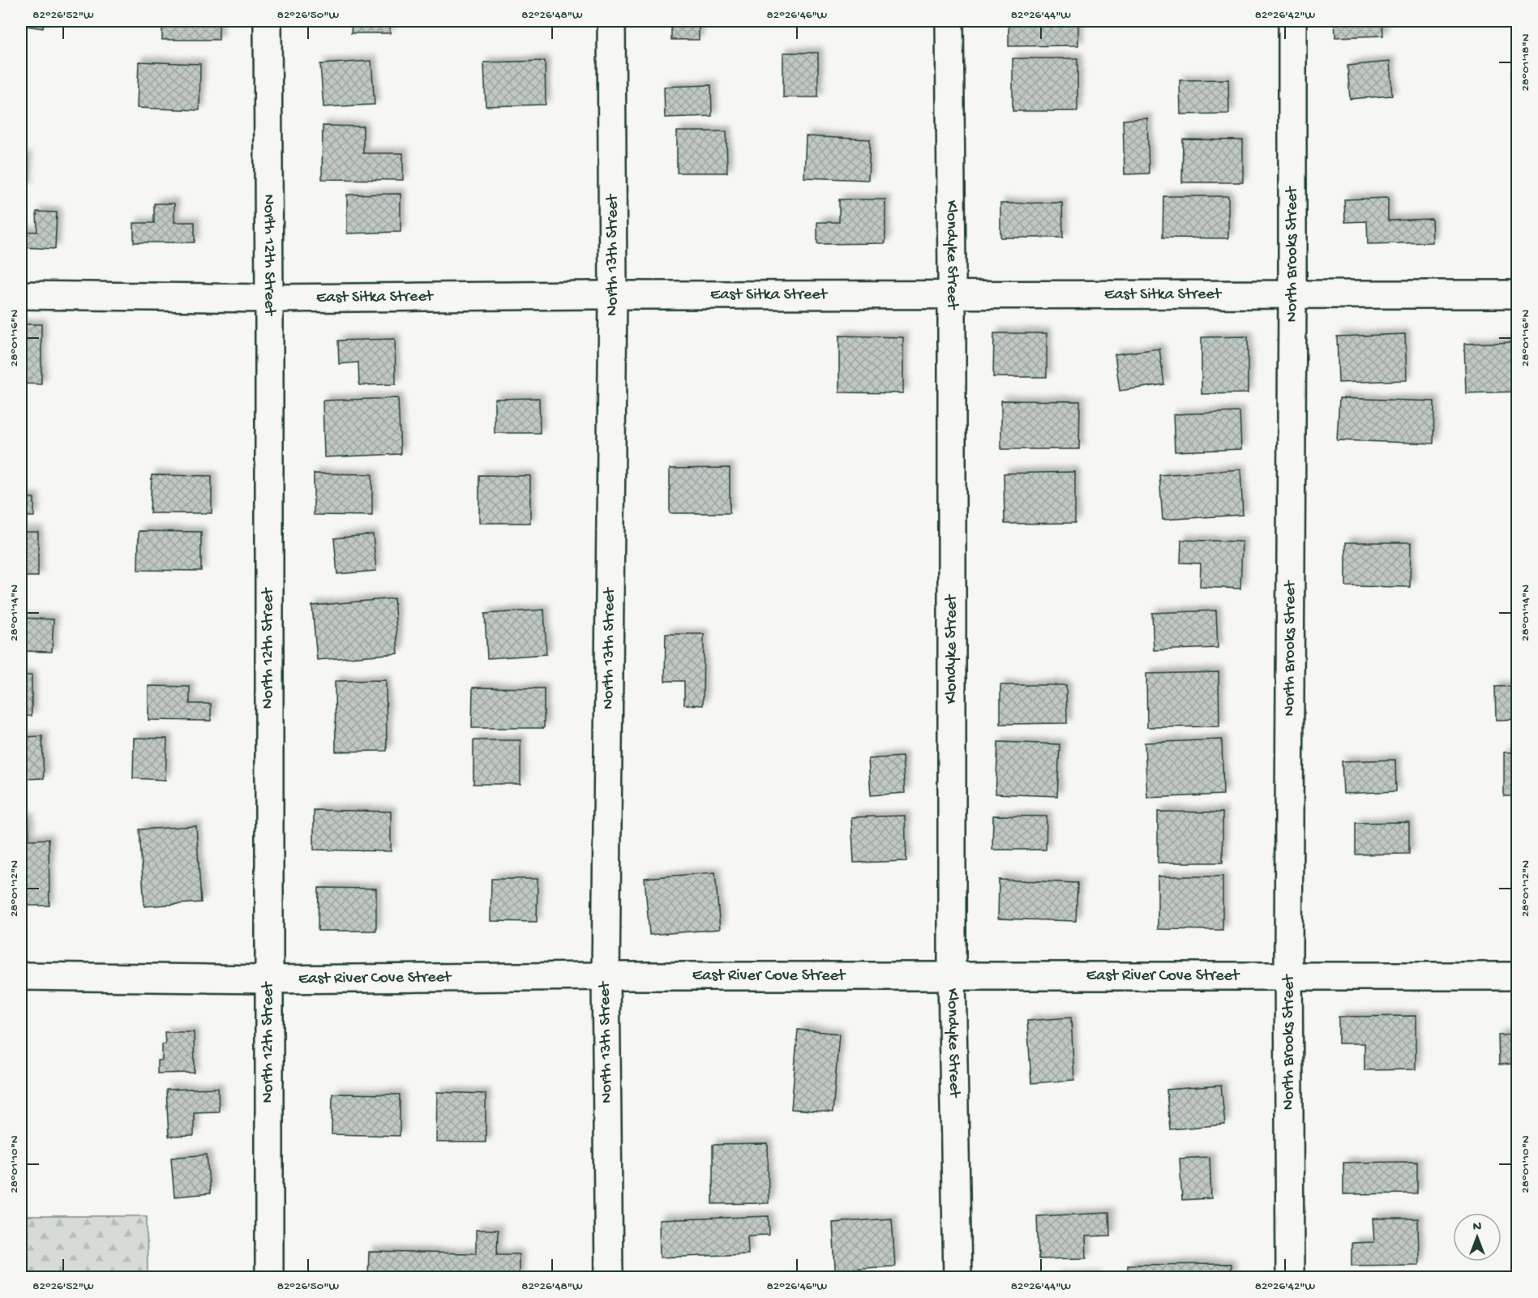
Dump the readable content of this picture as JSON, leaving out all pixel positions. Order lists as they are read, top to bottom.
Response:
{
  "streets": {
    "street": [
      "North 12th Street",
      "North 13th Street",
      "Klondyke Street",
      "North Brooks Street",
      "East Sitka Street",
      "East River Cove Street"
    ]
  },
  "crossings": [
    ["North 12th Street", "East Sitka Street"],
    ["North 12th Street", "East River Cove Street"],
    ["North 13th Street", "East Sitka Street"],
    ["North 13th Street", "East River Cove Street"],
    ["Klondyke Street", "East Sitka Street"],
    ["Klondyke Street", "East River Cove Street"],
    ["North Brooks Street", "East Sitka Street"],
    ["North Brooks Street", "East River Cove Street"]
  ],
  "north": "top",
  "coordinates": [
    "82°26'52\"W",
    "82°26'50\"W",
    "82°26'48\"W",
    "82°26'46\"W",
    "82°26'44\"W",
    "82°26'42\"W",
    "28°01'18\"N",
    "28°01'16\"N",
    "28°01'14\"N",
    "28°01'12\"N",
    "28°01'10\"N"
  ]
}
